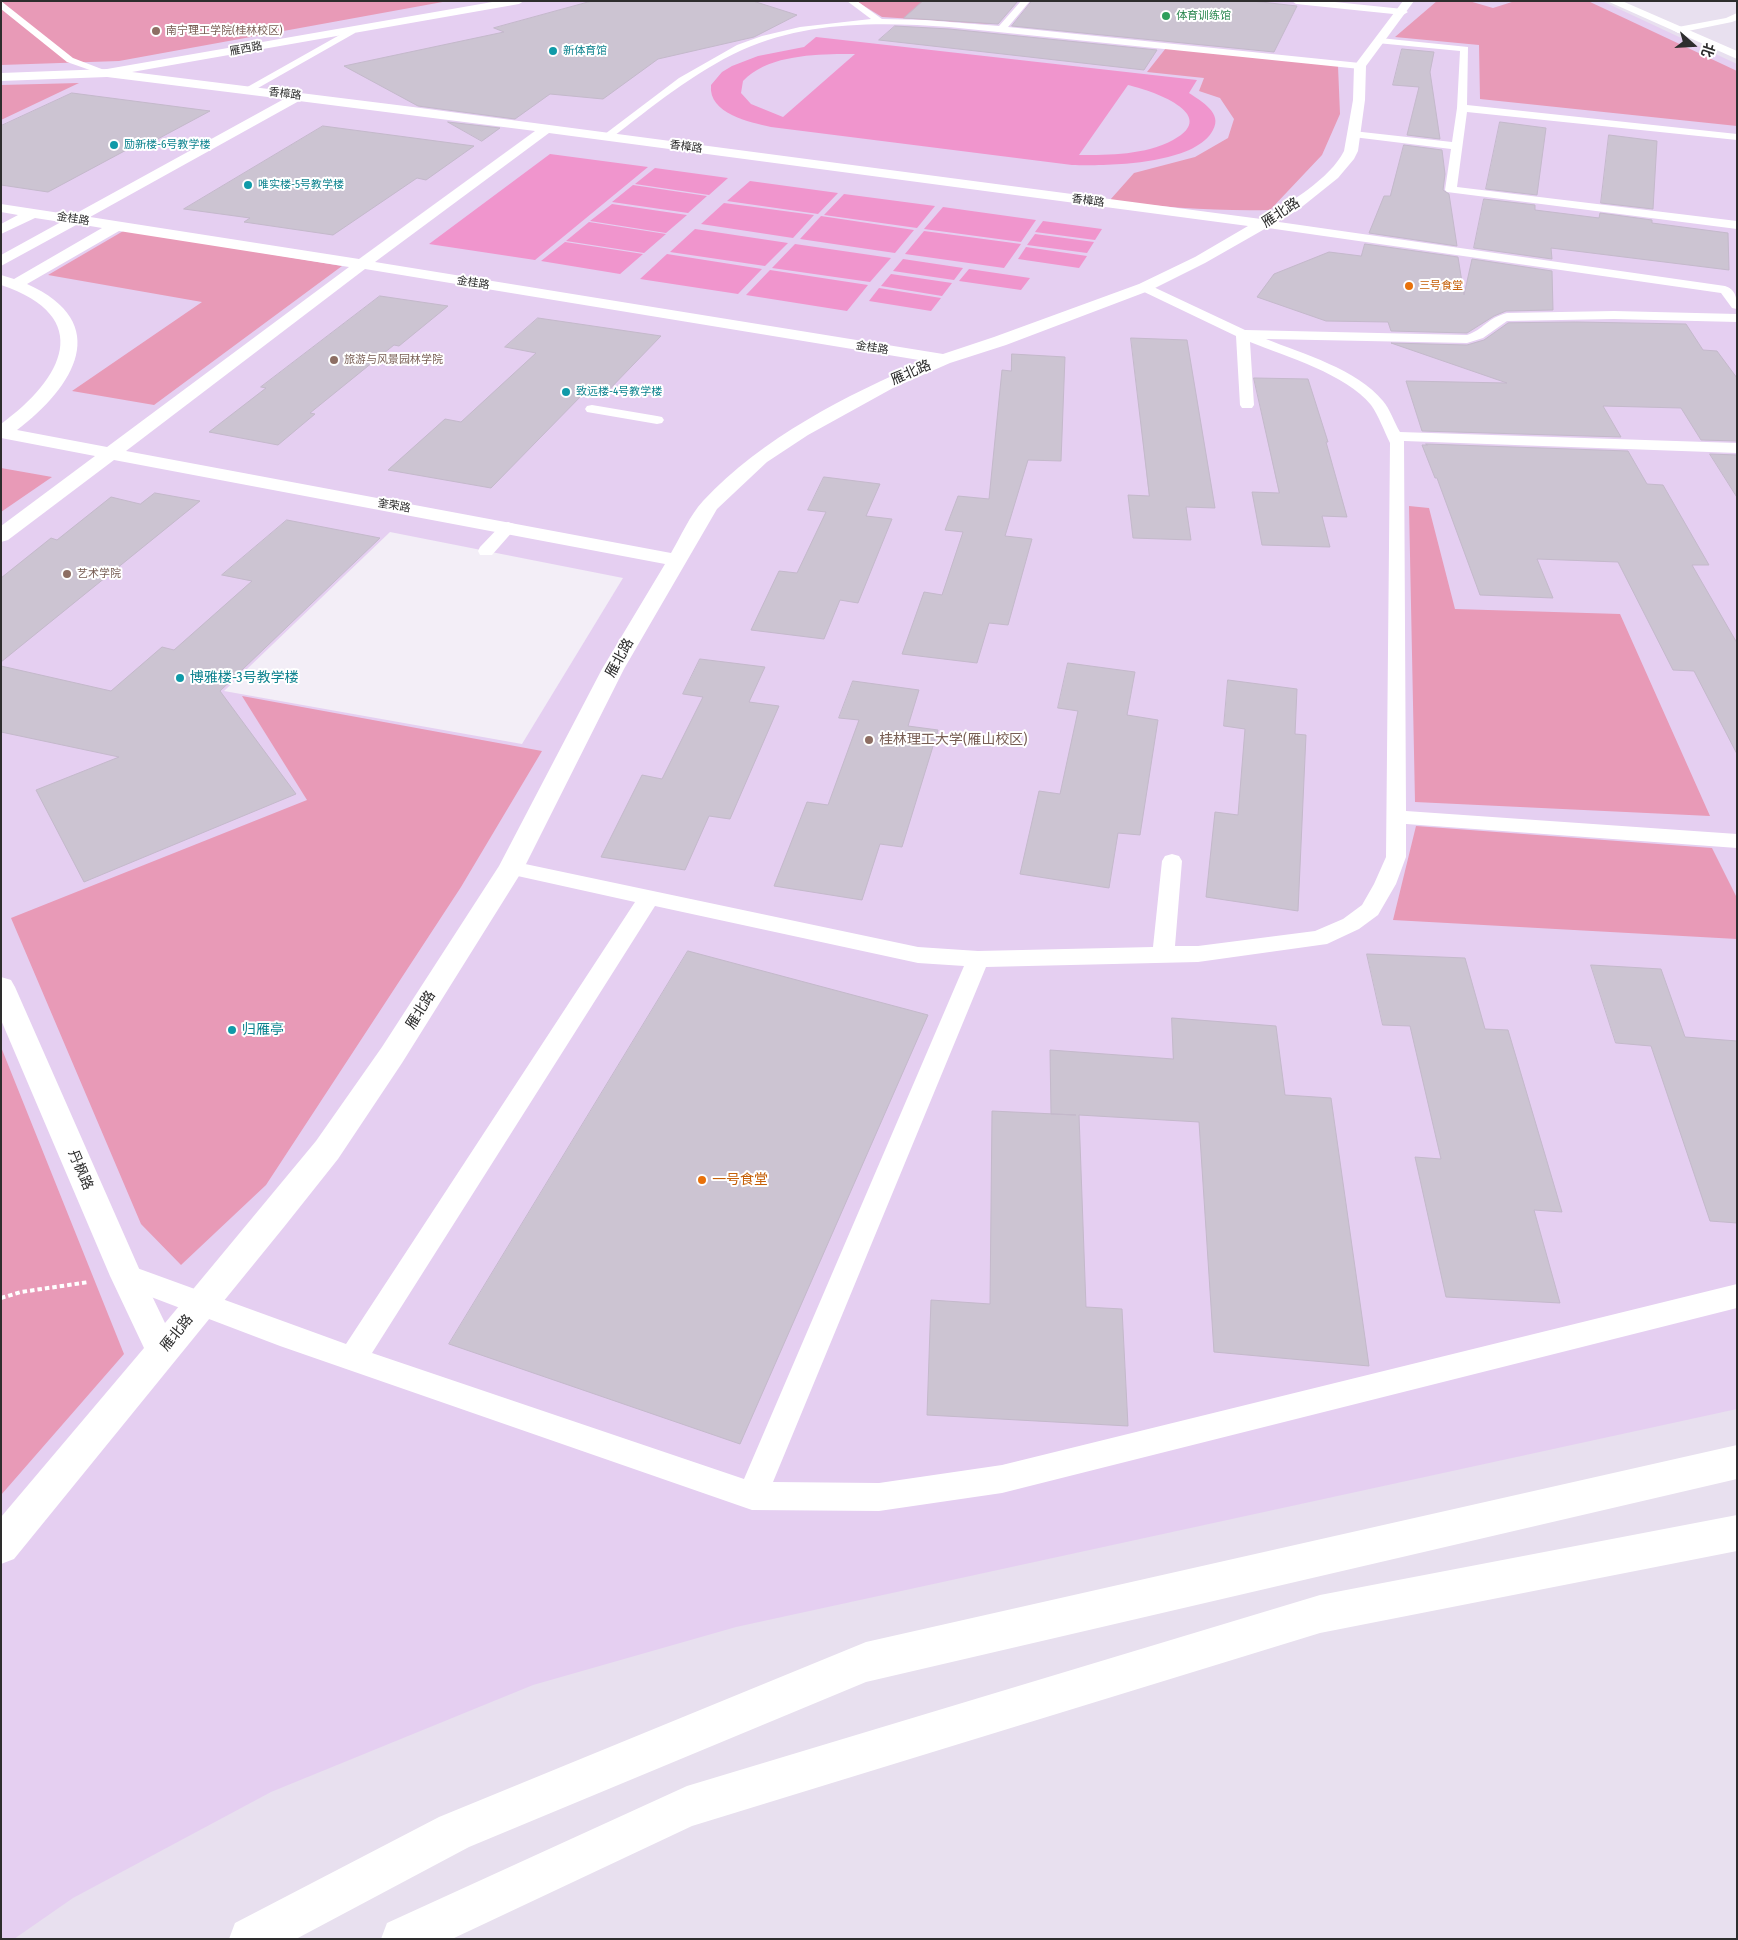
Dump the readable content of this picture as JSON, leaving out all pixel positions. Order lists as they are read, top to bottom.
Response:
{
  "streets": {
    "street": [
      "雁西路",
      "香樟路",
      "雁北路",
      "金桂路",
      "奎荣路",
      "丹枫路"
    ]
  },
  "crossings": [
    ["雁西路", "香樟路"],
    ["香樟路", "雁北路"],
    ["雁北路", "金桂路"],
    ["雁北路", "奎荣路"],
    ["雁北路", "丹枫路"]
  ],
  "places": [
    "体育训练馆",
    "南宁理工学院(桂林校区)",
    "新体育馆",
    "励新楼-6号教学楼",
    "唯实楼-5号教学楼",
    "三号食堂",
    "旅游与风景园林学院",
    "致远楼-4号教学楼",
    "艺术学院",
    "博雅楼-3号教学楼",
    "桂林理工大学(雁山校区)",
    "归雁亭",
    "一号食堂"
  ],
  "north": "right"
}
